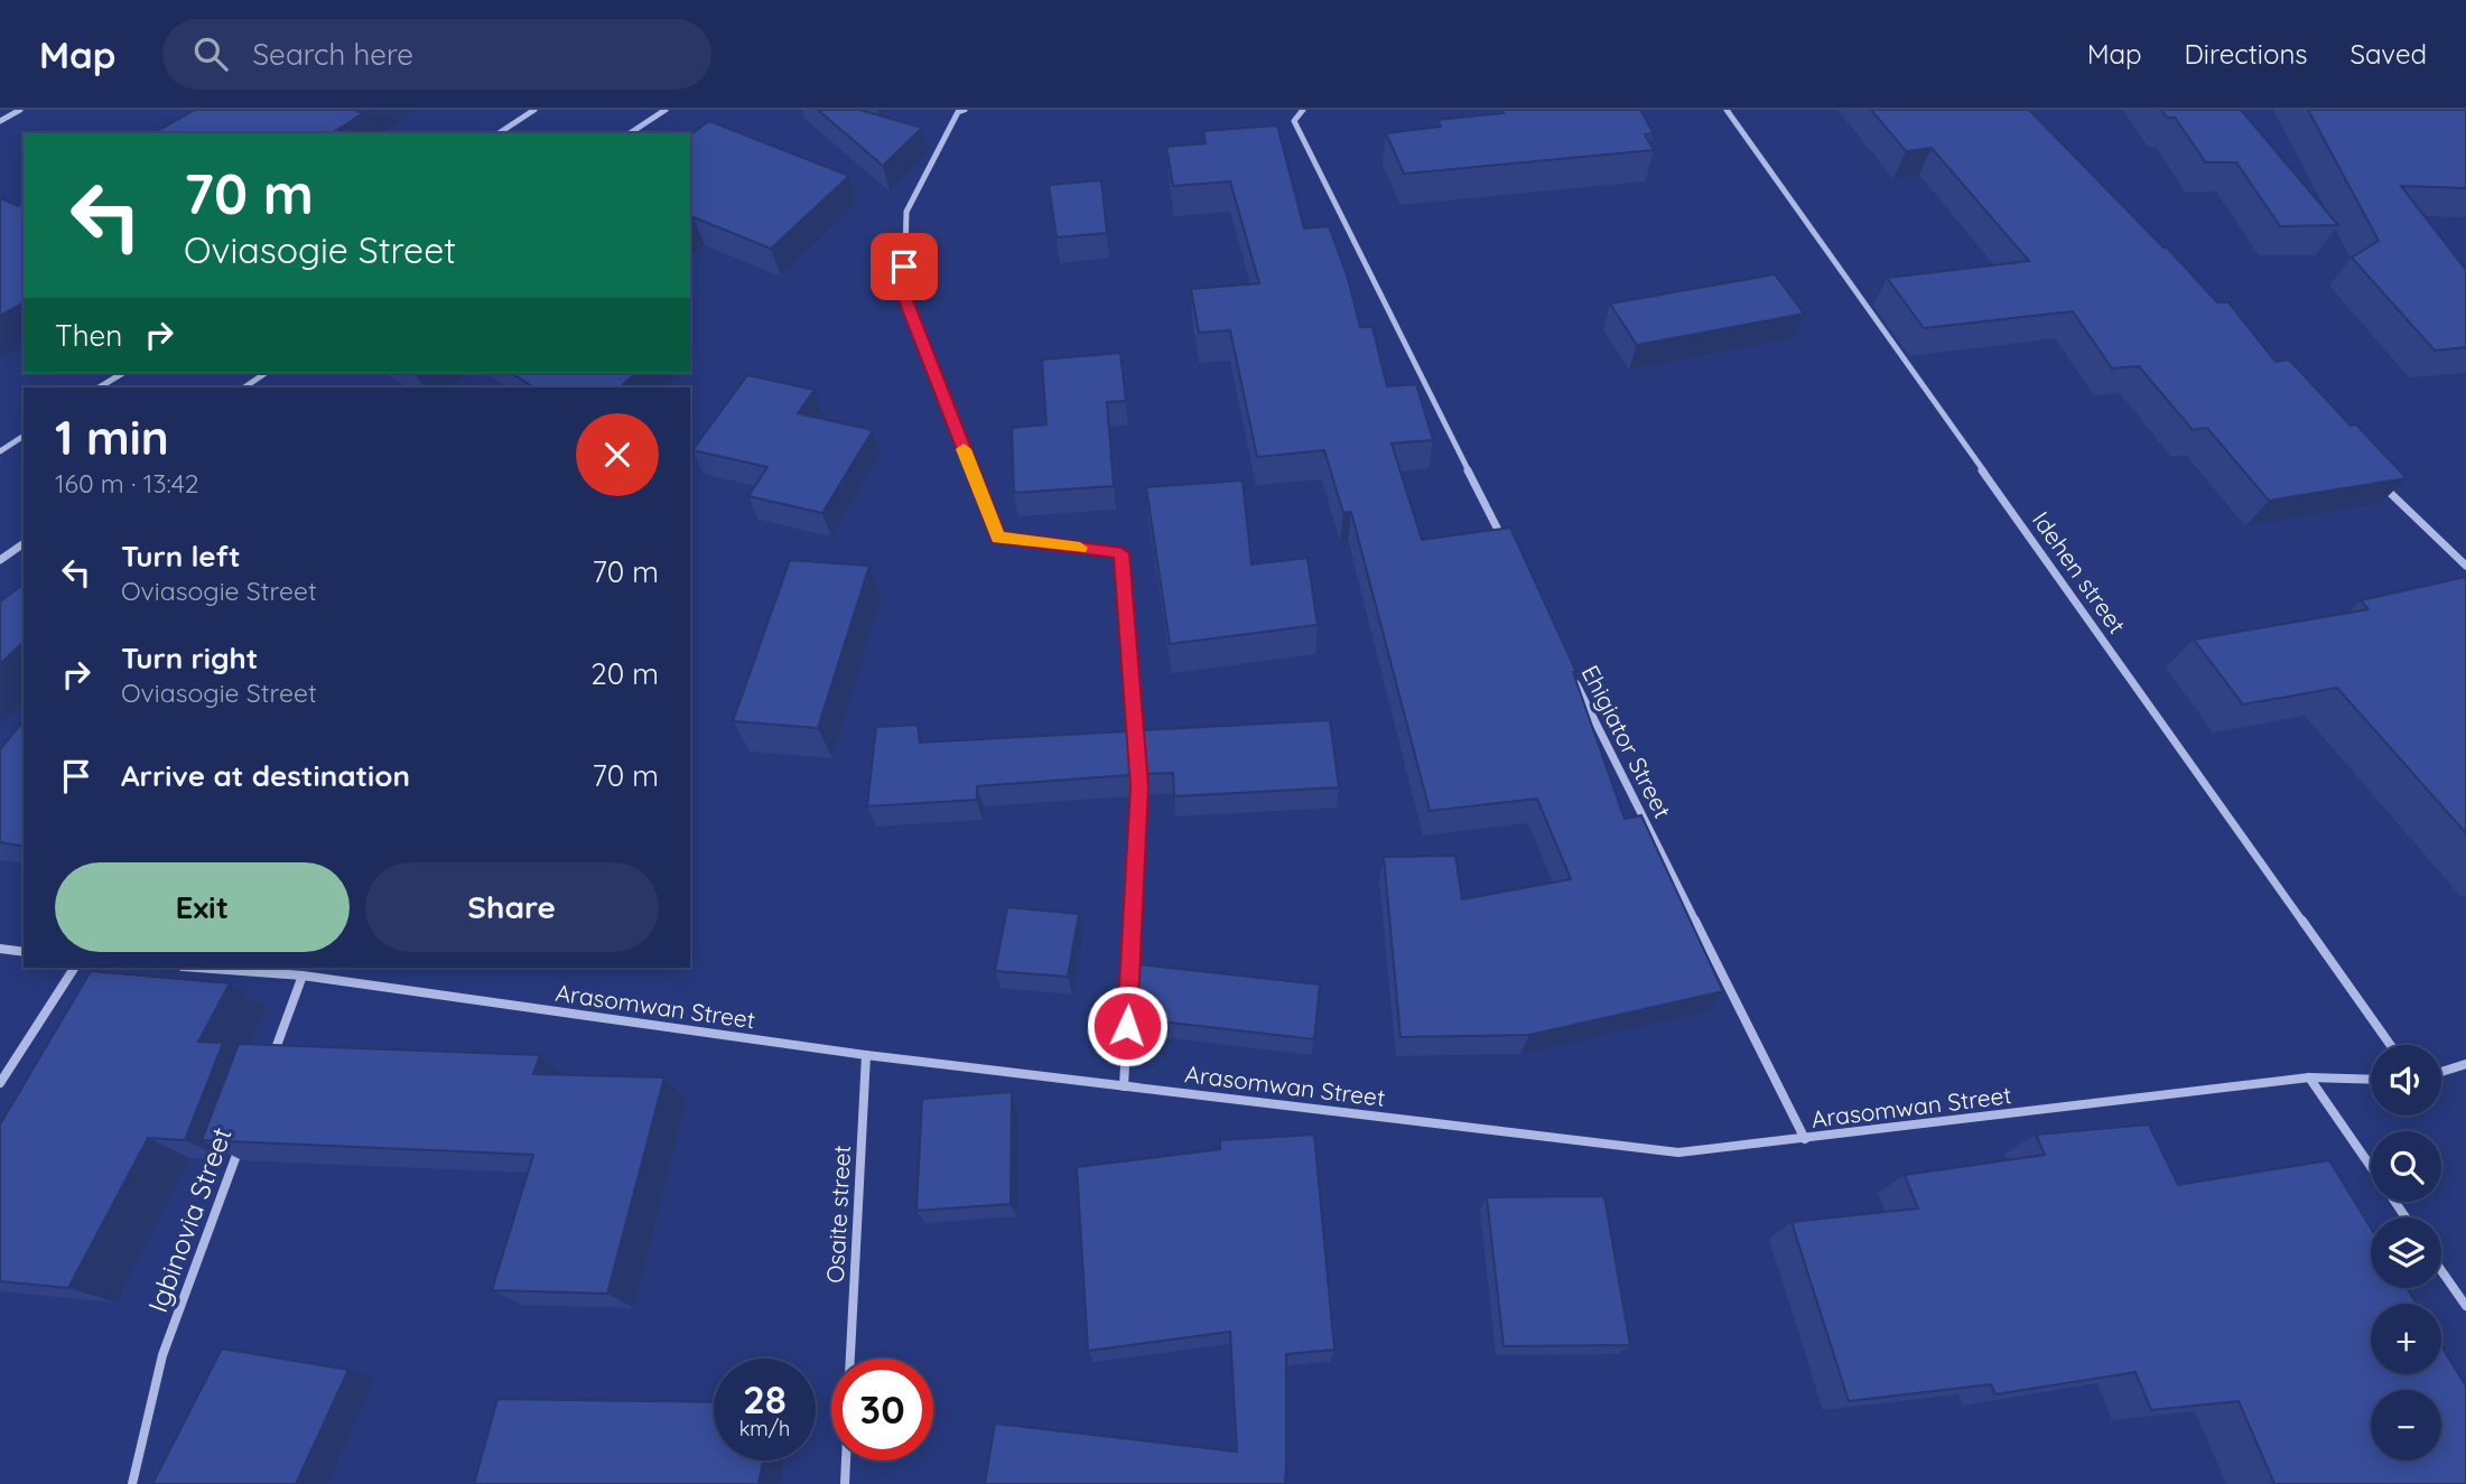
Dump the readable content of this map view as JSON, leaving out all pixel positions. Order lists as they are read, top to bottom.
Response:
{
  "streets": {
    "street": [
      "Idehen street",
      "Ehigiator Street",
      "Arasomwan Street",
      "Osaite street",
      "Igbinovia Street"
    ]
  },
  "crossings": [
    ["Ehigiator Street", "Arasomwan Street"],
    ["Arasomwan Street", "Osaite street"]
  ],
  "page": {
    "header": "Map",
    "search": "Search here",
    "nav": ["Map", "Directions", "Saved"],
    "turn": ["70 m", "Oviasogie Street"],
    "then": "Then",
    "heading": ["1 min", "160 m · 13:42"],
    "list": [
      {
        "name": "Turn left",
        "note": "Oviasogie Street",
        "value": "70 m"
      },
      {
        "name": "Turn right",
        "note": "Oviasogie Street",
        "value": "20 m"
      },
      {
        "name": "Arrive at destination",
        "value": "70 m"
      }
    ],
    "buttons": ["Exit", "Share"],
    "map_buttons": ["+", "−"],
    "speed": "28 km/h",
    "limit": "30"
  }
}
